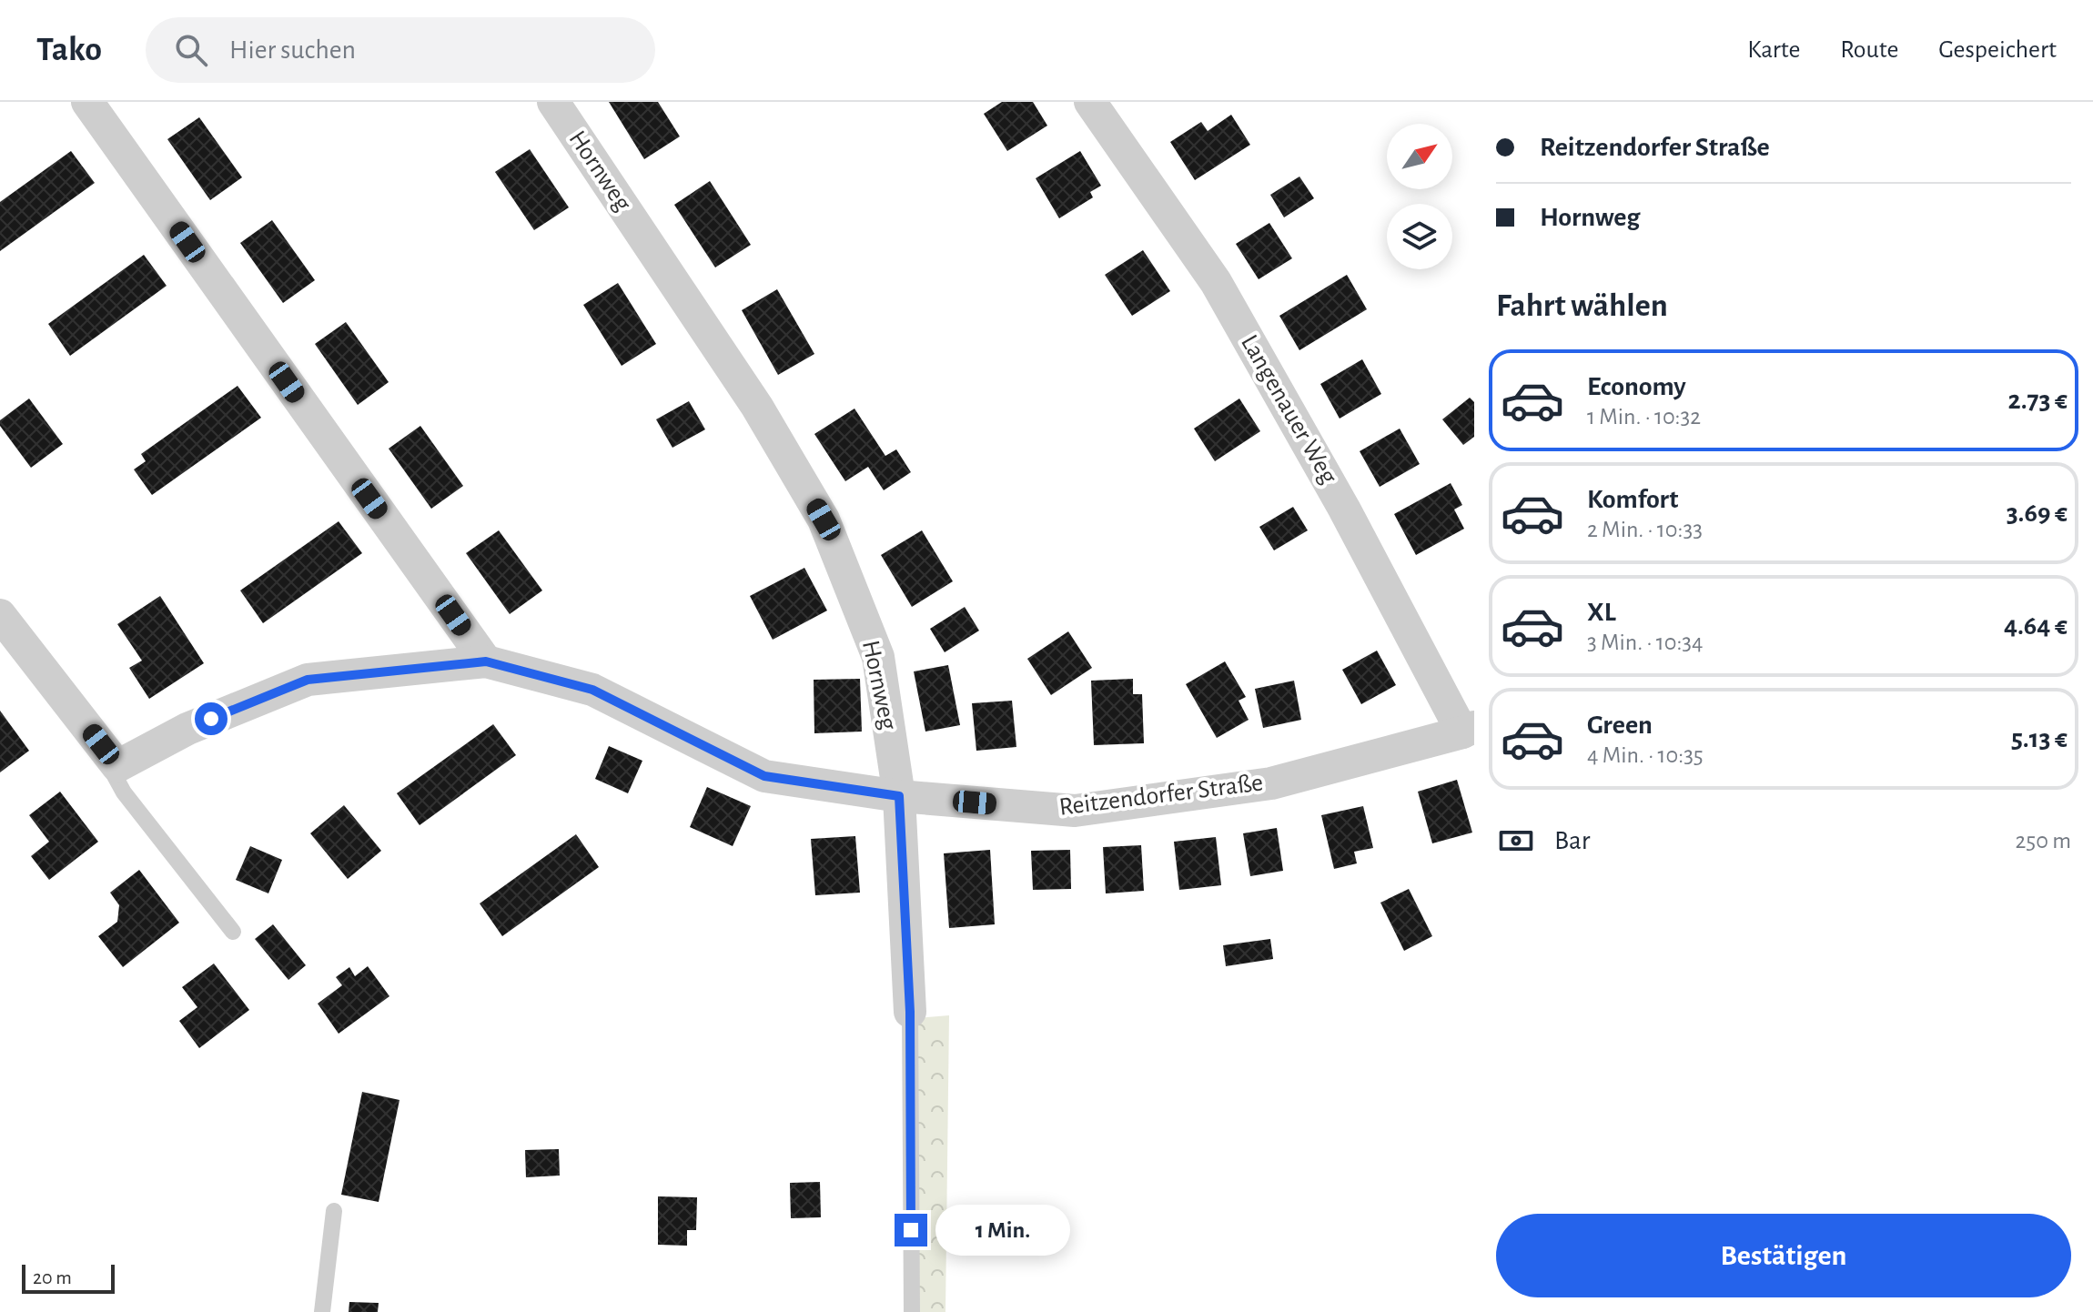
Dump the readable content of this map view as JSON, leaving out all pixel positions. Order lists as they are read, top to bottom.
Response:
{
  "streets": {
    "street": ["Hornweg", "Langenauer Weg", "Reitzendorfer Straße"]
  },
  "crossings": [
    ["Hornweg", "Reitzendorfer Straße"],
    ["Langenauer Weg", "Reitzendorfer Straße"]
  ],
  "scale_bar": "20 m",
  "north": "top right",
  "page": {
    "header": "Tako",
    "search": "Hier suchen",
    "nav": ["Karte", "Route", "Gespeichert"],
    "banner": ["Reitzendorfer Straße", "Hornweg"],
    "heading": "Fahrt wählen",
    "list": [
      {
        "name": "Economy",
        "note": "1 Min. · 10:32",
        "value": "2.73 €"
      },
      {
        "name": "Komfort",
        "note": "2 Min. · 10:33",
        "value": "3.69 €"
      },
      {
        "name": "XL",
        "note": "3 Min. · 10:34",
        "value": "4.64 €"
      },
      {
        "name": "Green",
        "note": "4 Min. · 10:35",
        "value": "5.13 €"
      }
    ],
    "pay": ["Bar", "250 m"],
    "buttons": "Bestätigen",
    "bubble": "1 Min.",
    "scale": "20 m"
  }
}
